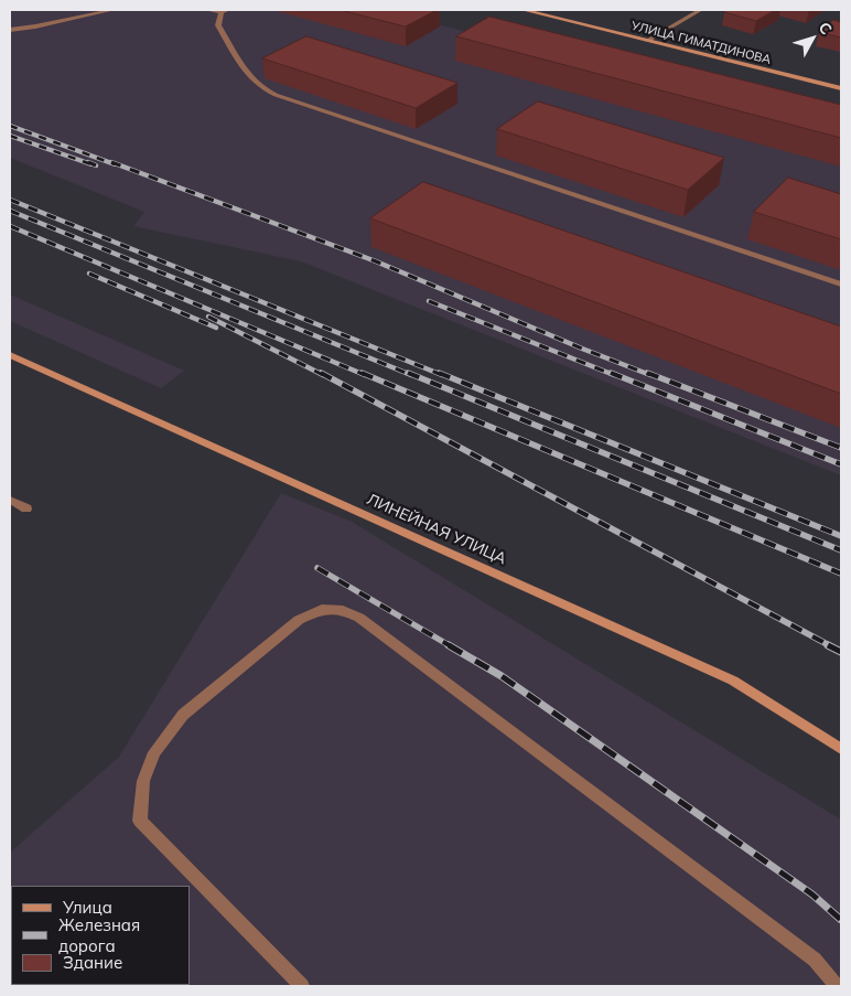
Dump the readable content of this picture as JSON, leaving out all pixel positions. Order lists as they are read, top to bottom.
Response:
{
  "streets": {
    "street": ["УЛИЦА ГИМАТДИНОВА", "ЛИНЕЙНАЯ УЛИЦА"]
  },
  "legend": ["Улица", "Железная дорога", "Здание"],
  "north": "top right"
}
